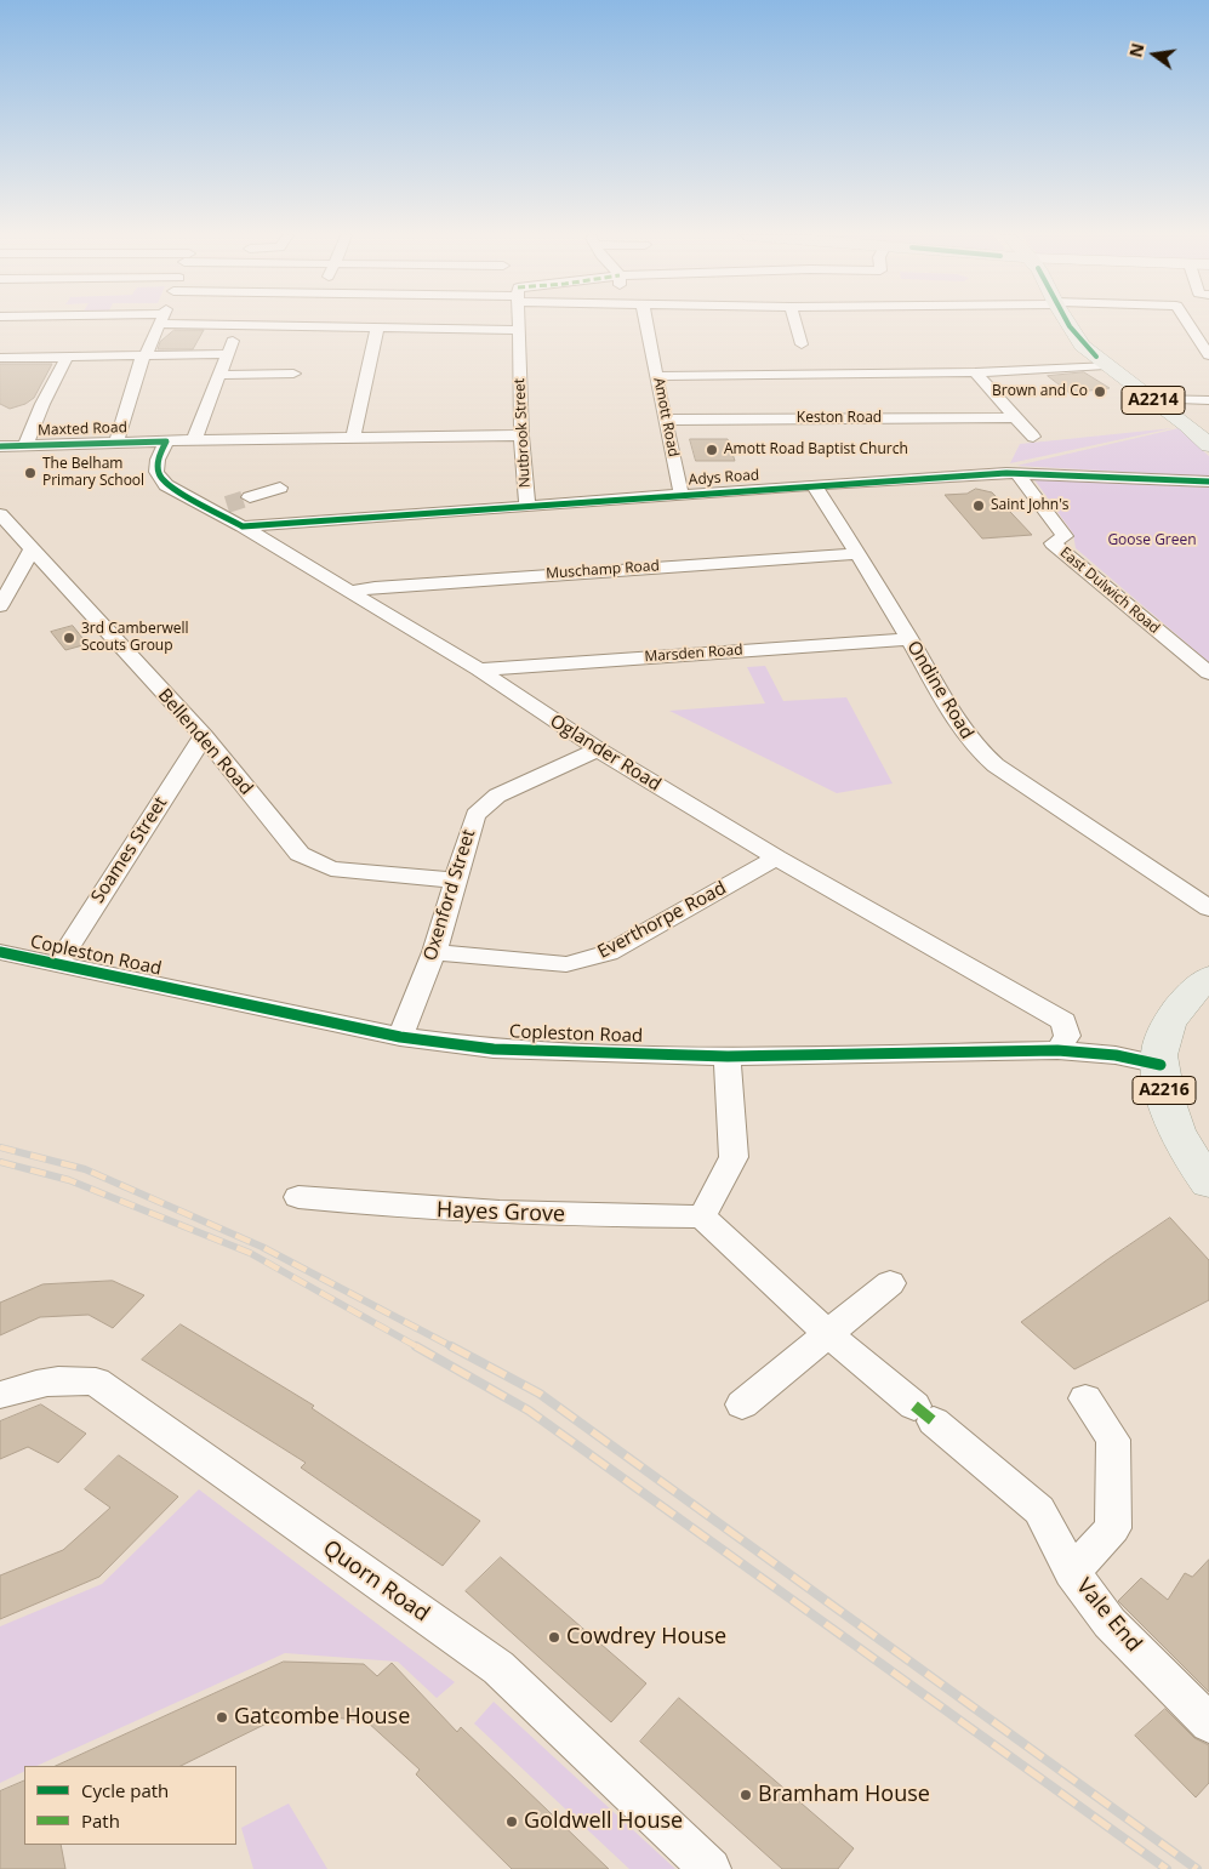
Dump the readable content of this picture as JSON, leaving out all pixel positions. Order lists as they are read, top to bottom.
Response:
{
  "streets": {
    "main road": ["A2214", "A2216"],
    "street": [
      "Amott Road",
      "Keston Road",
      "Maxted Road",
      "Nutbrook Street",
      "Adys Road",
      "Muschamp Road",
      "East Dulwich Road",
      "Marsden Road",
      "Ondine Road",
      "Bellenden Road",
      "Oglander Road",
      "Soames Street",
      "Oxenford Street",
      "Everthorpe Road",
      "Copleston Road",
      "Hayes Grove",
      "Quorn Road",
      "Vale End"
    ]
  },
  "crossings": [
    ["Amott Road", "Keston Road"],
    ["Amott Road", "Adys Road"],
    ["Maxted Road", "Nutbrook Street"],
    ["Maxted Road", "Oglander Road"],
    ["Nutbrook Street", "Adys Road"],
    ["Adys Road", "East Dulwich Road"],
    ["Adys Road", "Ondine Road"],
    ["Adys Road", "Oglander Road"],
    ["Muschamp Road", "Ondine Road"],
    ["Muschamp Road", "Oglander Road"],
    ["Marsden Road", "Ondine Road"],
    ["Marsden Road", "Oglander Road"],
    ["Bellenden Road", "Soames Street"],
    ["Bellenden Road", "Oxenford Street"],
    ["Oglander Road", "Oxenford Street"],
    ["Oglander Road", "Everthorpe Road"],
    ["Oglander Road", "Copleston Road"],
    ["Soames Street", "Copleston Road"],
    ["Oxenford Street", "Everthorpe Road"],
    ["Oxenford Street", "Copleston Road"],
    ["Copleston Road", "A2216"]
  ],
  "parks": ["Goose Green"],
  "places": [
    "Brown and Co",
    "Amott Road Baptist Church",
    "The Belham Primary School",
    "Saint John's",
    "3rd Camberwell Scouts Group",
    "Cowdrey House",
    "Gatcombe House",
    "Bramham House",
    "Goldwell House"
  ],
  "legend": ["Cycle path", "Path"],
  "north": "left"
}
